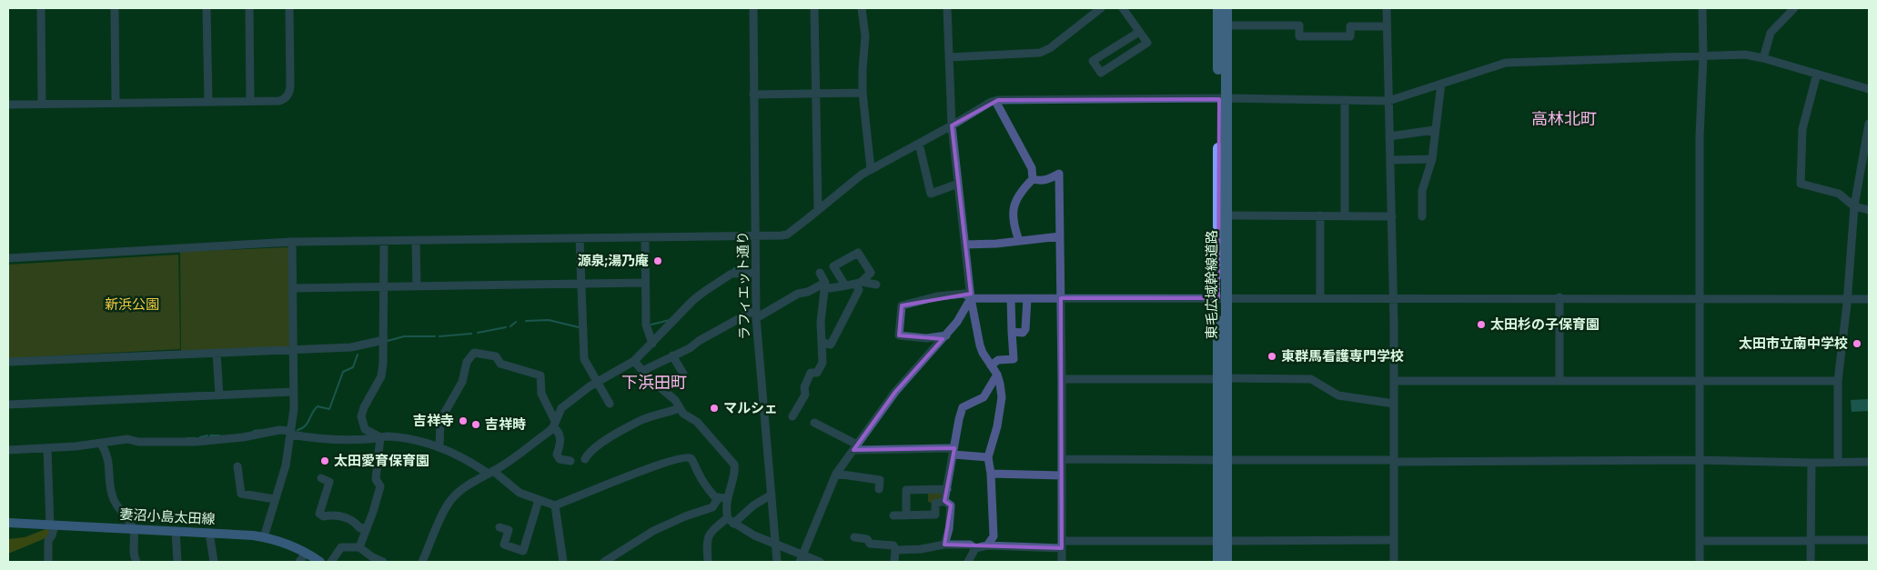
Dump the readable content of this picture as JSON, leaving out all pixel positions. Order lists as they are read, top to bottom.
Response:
{
  "streets": {
    "highway": ["東毛広域幹線道路"],
    "main road": ["妻沼小島太田線"],
    "street": ["ラフィエット通り"]
  },
  "districts": ["高林北町", "下浜田町"],
  "parks": ["新浜公園"],
  "places": [
    "源泉;湯乃庵",
    "太田杉の子保育園",
    "太田市立南中学校",
    "東群馬看護専門学校",
    "マルシェ",
    "吉祥寺",
    "吉祥時",
    "太田愛育保育園"
  ]
}
